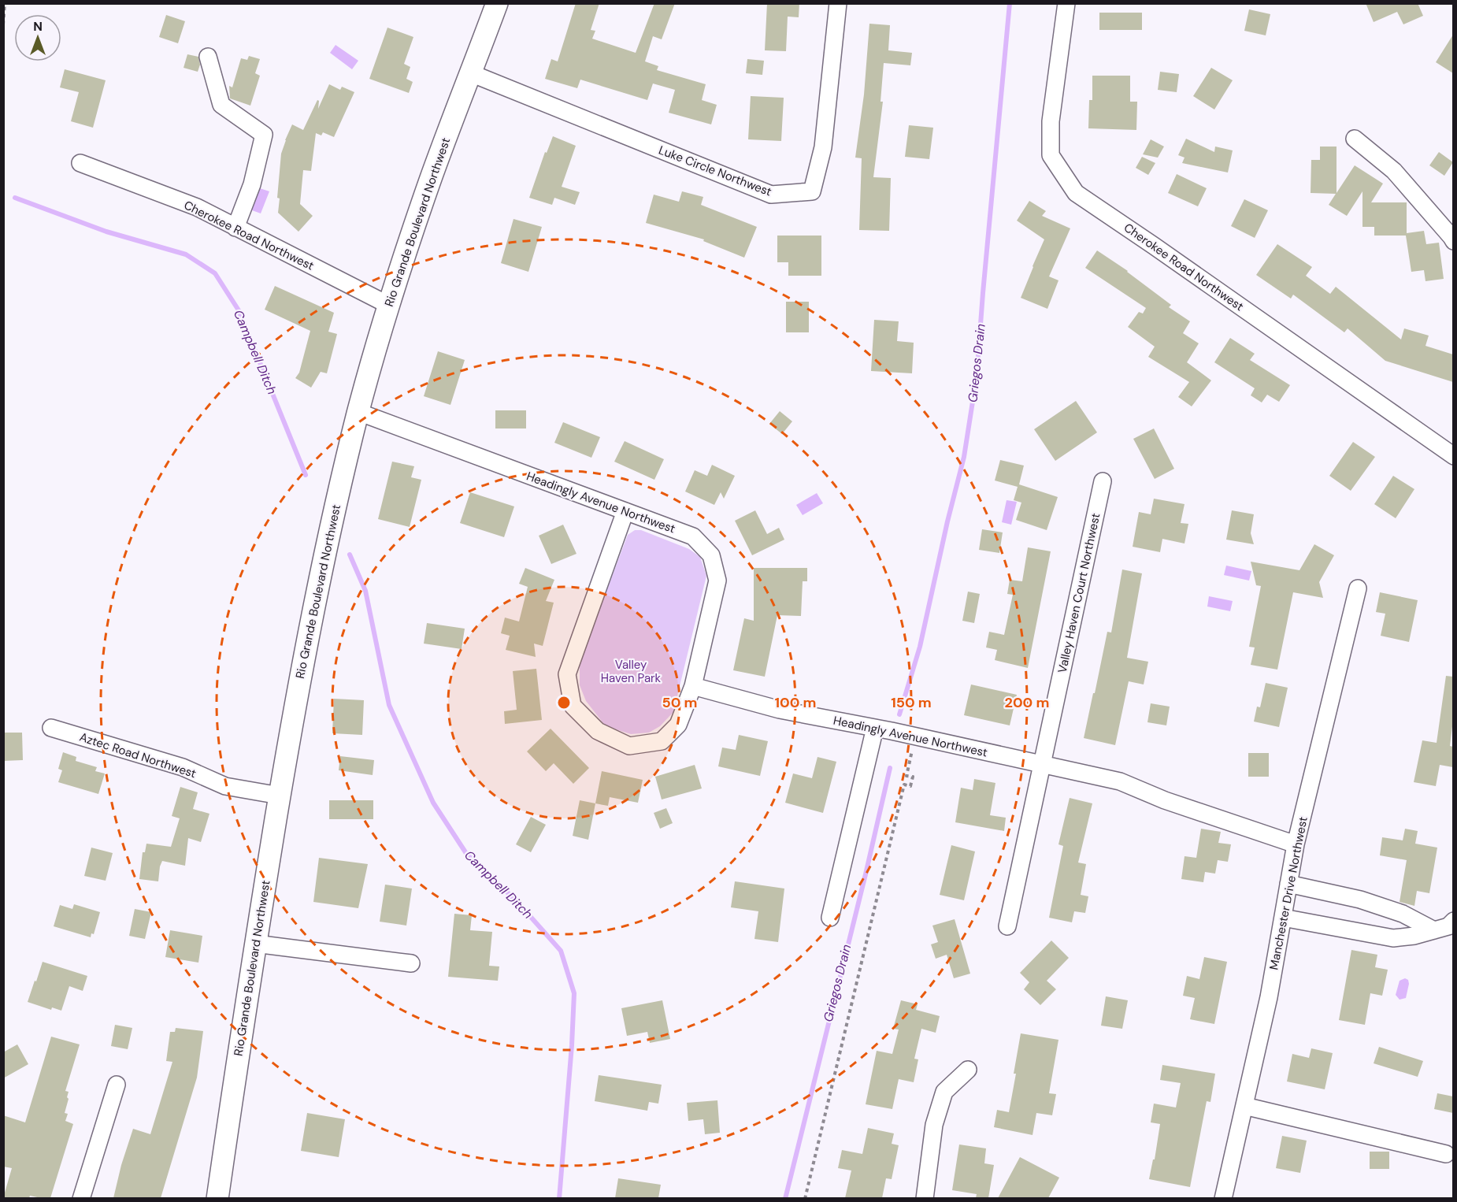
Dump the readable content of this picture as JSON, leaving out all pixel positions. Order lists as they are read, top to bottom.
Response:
{
  "streets": {
    "main road": ["Rio Grande Boulevard Northwest"],
    "street": [
      "Luke Circle Northwest",
      "Cherokee Road Northwest",
      "Headingly Avenue Northwest",
      "Valley Haven Court Northwest",
      "Aztec Road Northwest",
      "Manchester Drive Northwest"
    ]
  },
  "crossings": [
    ["Luke Circle Northwest", "Rio Grande Boulevard Northwest"],
    ["Rio Grande Boulevard Northwest", "Cherokee Road Northwest"],
    ["Rio Grande Boulevard Northwest", "Headingly Avenue Northwest"],
    ["Rio Grande Boulevard Northwest", "Aztec Road Northwest"],
    ["Headingly Avenue Northwest", "Valley Haven Court Northwest"],
    ["Headingly Avenue Northwest", "Manchester Drive Northwest"]
  ],
  "water": ["Campbell Ditch", "Griegos Drain"],
  "parks": ["Valley Haven Park"],
  "north": "top",
  "rings": [
    "50 m",
    "100 m",
    "150 m",
    "200 m"
  ]
}
